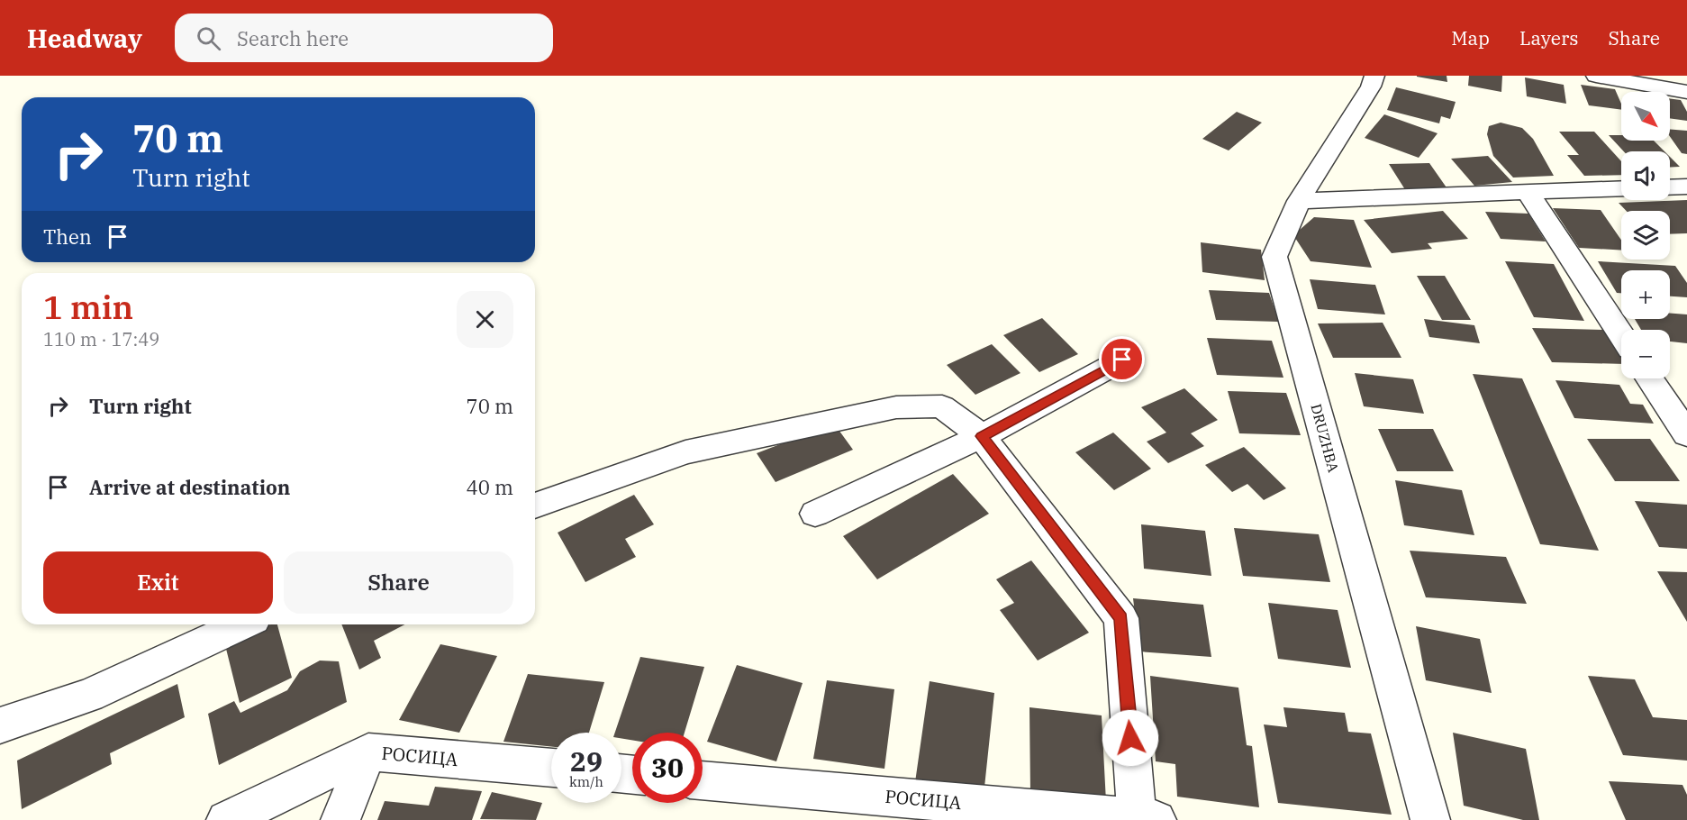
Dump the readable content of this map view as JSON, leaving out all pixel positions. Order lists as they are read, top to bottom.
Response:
{
  "streets": {
    "street": ["DRUZHBA", "РОСИЦА"]
  },
  "north": "bottom right",
  "page": {
    "header": "Headway",
    "search": "Search here",
    "nav": ["Map", "Layers", "Share"],
    "map_buttons": ["+", "−"],
    "turn": ["70 m", "Turn right"],
    "then": "Then",
    "heading": ["1 min", "110 m · 17:49"],
    "list": [
      {
        "name": "Turn right",
        "value": "70 m"
      },
      {
        "name": "Arrive at destination",
        "value": "40 m"
      }
    ],
    "buttons": ["Exit", "Share"],
    "speed": "29 km/h",
    "limit": "30"
  }
}
